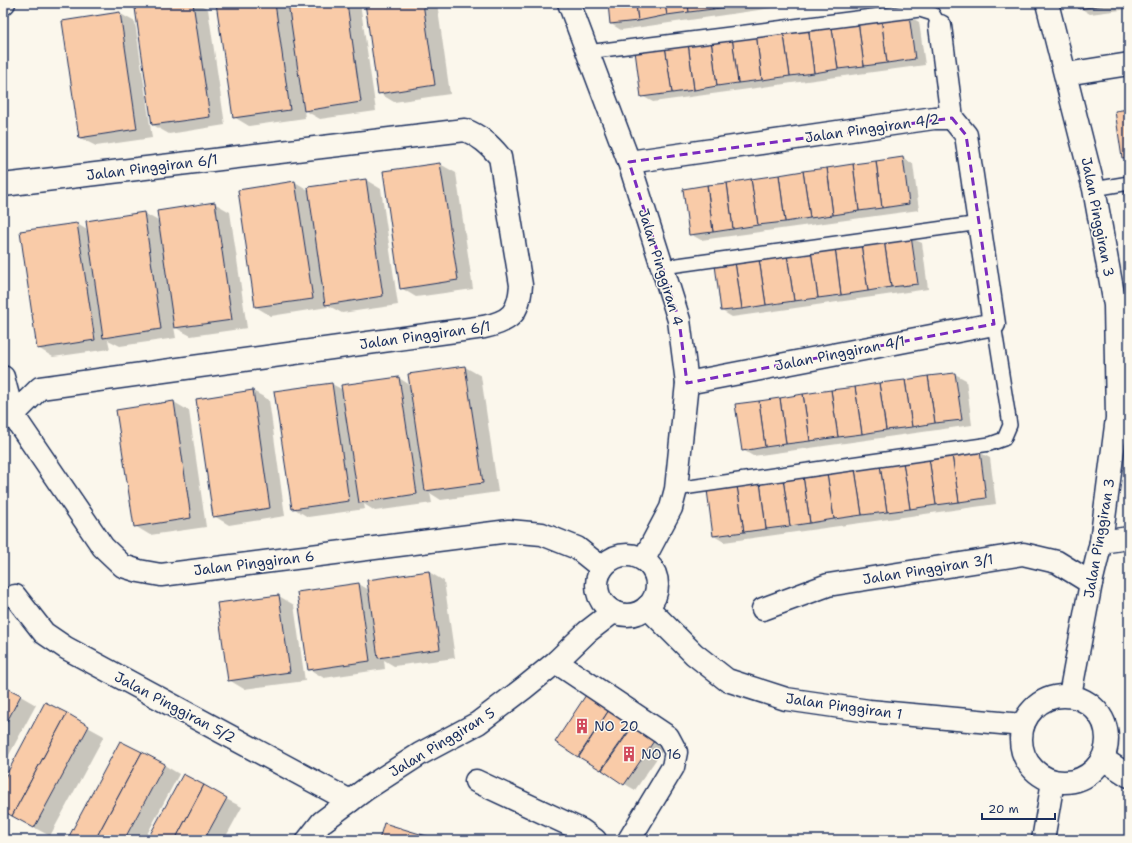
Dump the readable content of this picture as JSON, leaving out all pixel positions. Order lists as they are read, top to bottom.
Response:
{
  "streets": {
    "street": [
      "Jalan Pinggiran 4/2",
      "Jalan Pinggiran 6/1",
      "Jalan Pinggiran 3",
      "Jalan Pinggiran 4",
      "Jalan Pinggiran 4/1",
      "Jalan Pinggiran 6",
      "Jalan Pinggiran 3/1",
      "Jalan Pinggiran 1",
      "Jalan Pinggiran 5/2",
      "Jalan Pinggiran 5"
    ]
  },
  "crossings": [
    ["Jalan Pinggiran 4/2", "Jalan Pinggiran 4"],
    ["Jalan Pinggiran 4/2", "Jalan Pinggiran 4/1"],
    ["Jalan Pinggiran 6/1", "Jalan Pinggiran 6"],
    ["Jalan Pinggiran 3", "Jalan Pinggiran 3/1"],
    ["Jalan Pinggiran 3", "Jalan Pinggiran 1"],
    ["Jalan Pinggiran 4", "Jalan Pinggiran 4/1"],
    ["Jalan Pinggiran 4", "Jalan Pinggiran 6"],
    ["Jalan Pinggiran 4", "Jalan Pinggiran 1"],
    ["Jalan Pinggiran 4", "Jalan Pinggiran 5"],
    ["Jalan Pinggiran 6", "Jalan Pinggiran 1"],
    ["Jalan Pinggiran 6", "Jalan Pinggiran 5"],
    ["Jalan Pinggiran 1", "Jalan Pinggiran 5"],
    ["Jalan Pinggiran 5/2", "Jalan Pinggiran 5"]
  ],
  "places": {
    "building": ["NO 20", "NO 16"]
  },
  "scale_bar": "20 m"
}
